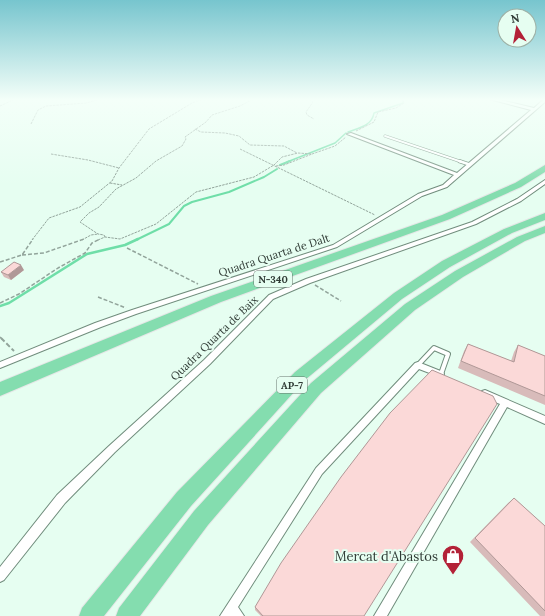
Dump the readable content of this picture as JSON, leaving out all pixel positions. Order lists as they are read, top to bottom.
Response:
{
  "streets": {
    "highway": ["N-340", "AP-7"],
    "street": ["Quadra Quarta de Dalt", "Quadra Quarta de Baix"]
  },
  "places": {
    "shop": ["Mercat d'Abastos"]
  },
  "north": "top"
}
